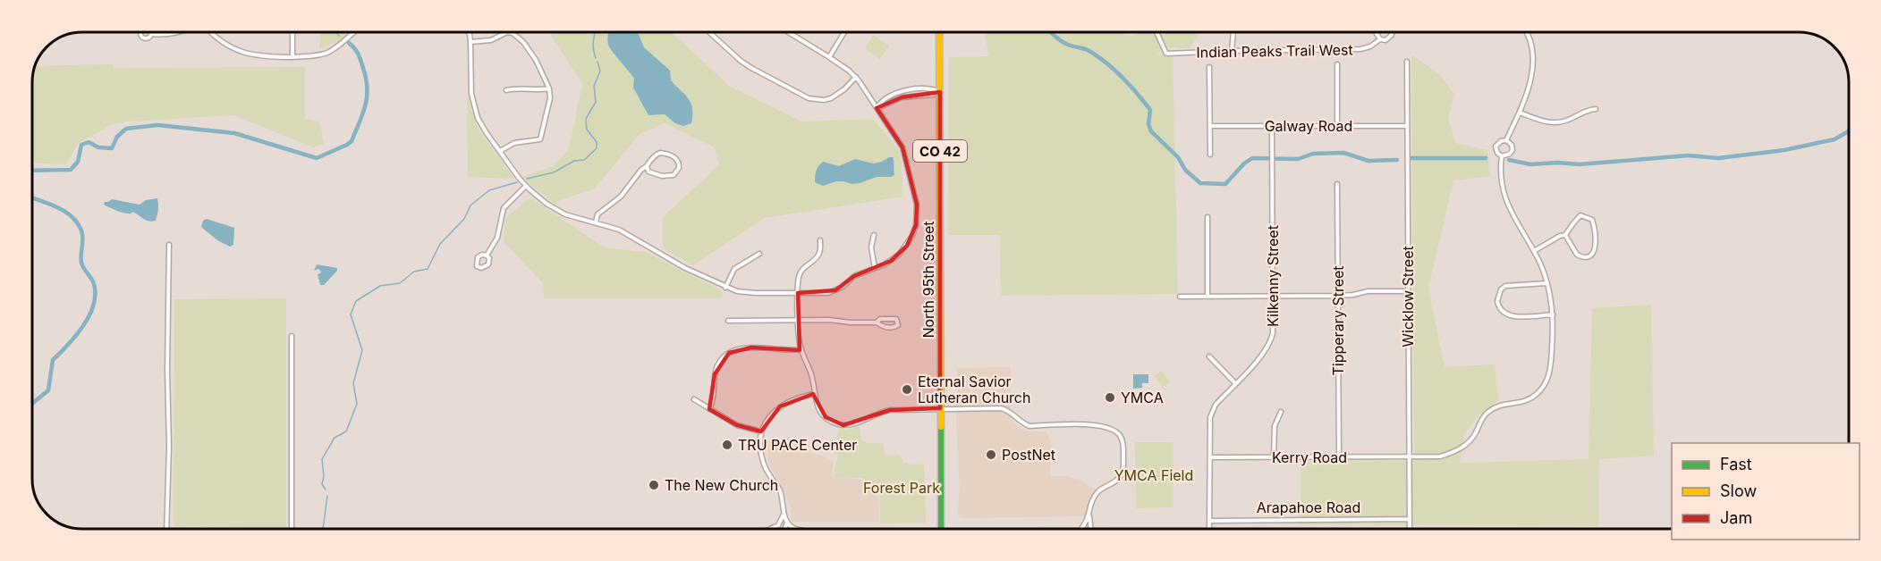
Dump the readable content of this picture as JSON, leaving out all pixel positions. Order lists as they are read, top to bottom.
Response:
{
  "streets": {
    "main road": ["CO 42", "North 95th Street"],
    "street": [
      "Indian Peaks Trail West",
      "Galway Road",
      "Kilkenny Street",
      "Wicklow Street",
      "Tipperary Street",
      "Kerry Road",
      "Arapahoe Road"
    ]
  },
  "crossings": [
    ["Galway Road", "Kilkenny Street"],
    ["Galway Road", "Wicklow Street"],
    ["Kilkenny Street", "Kerry Road"],
    ["Kilkenny Street", "Arapahoe Road"],
    ["Wicklow Street", "Kerry Road"],
    ["Wicklow Street", "Arapahoe Road"],
    ["Tipperary Street", "Kerry Road"]
  ],
  "parks": ["YMCA Field", "Forest Park"],
  "places": [
    "Eternal Savior Lutheran Church",
    "YMCA",
    "TRU PACE Center",
    "PostNet",
    "The New Church"
  ],
  "legend": ["Fast", "Slow", "Jam"]
}
